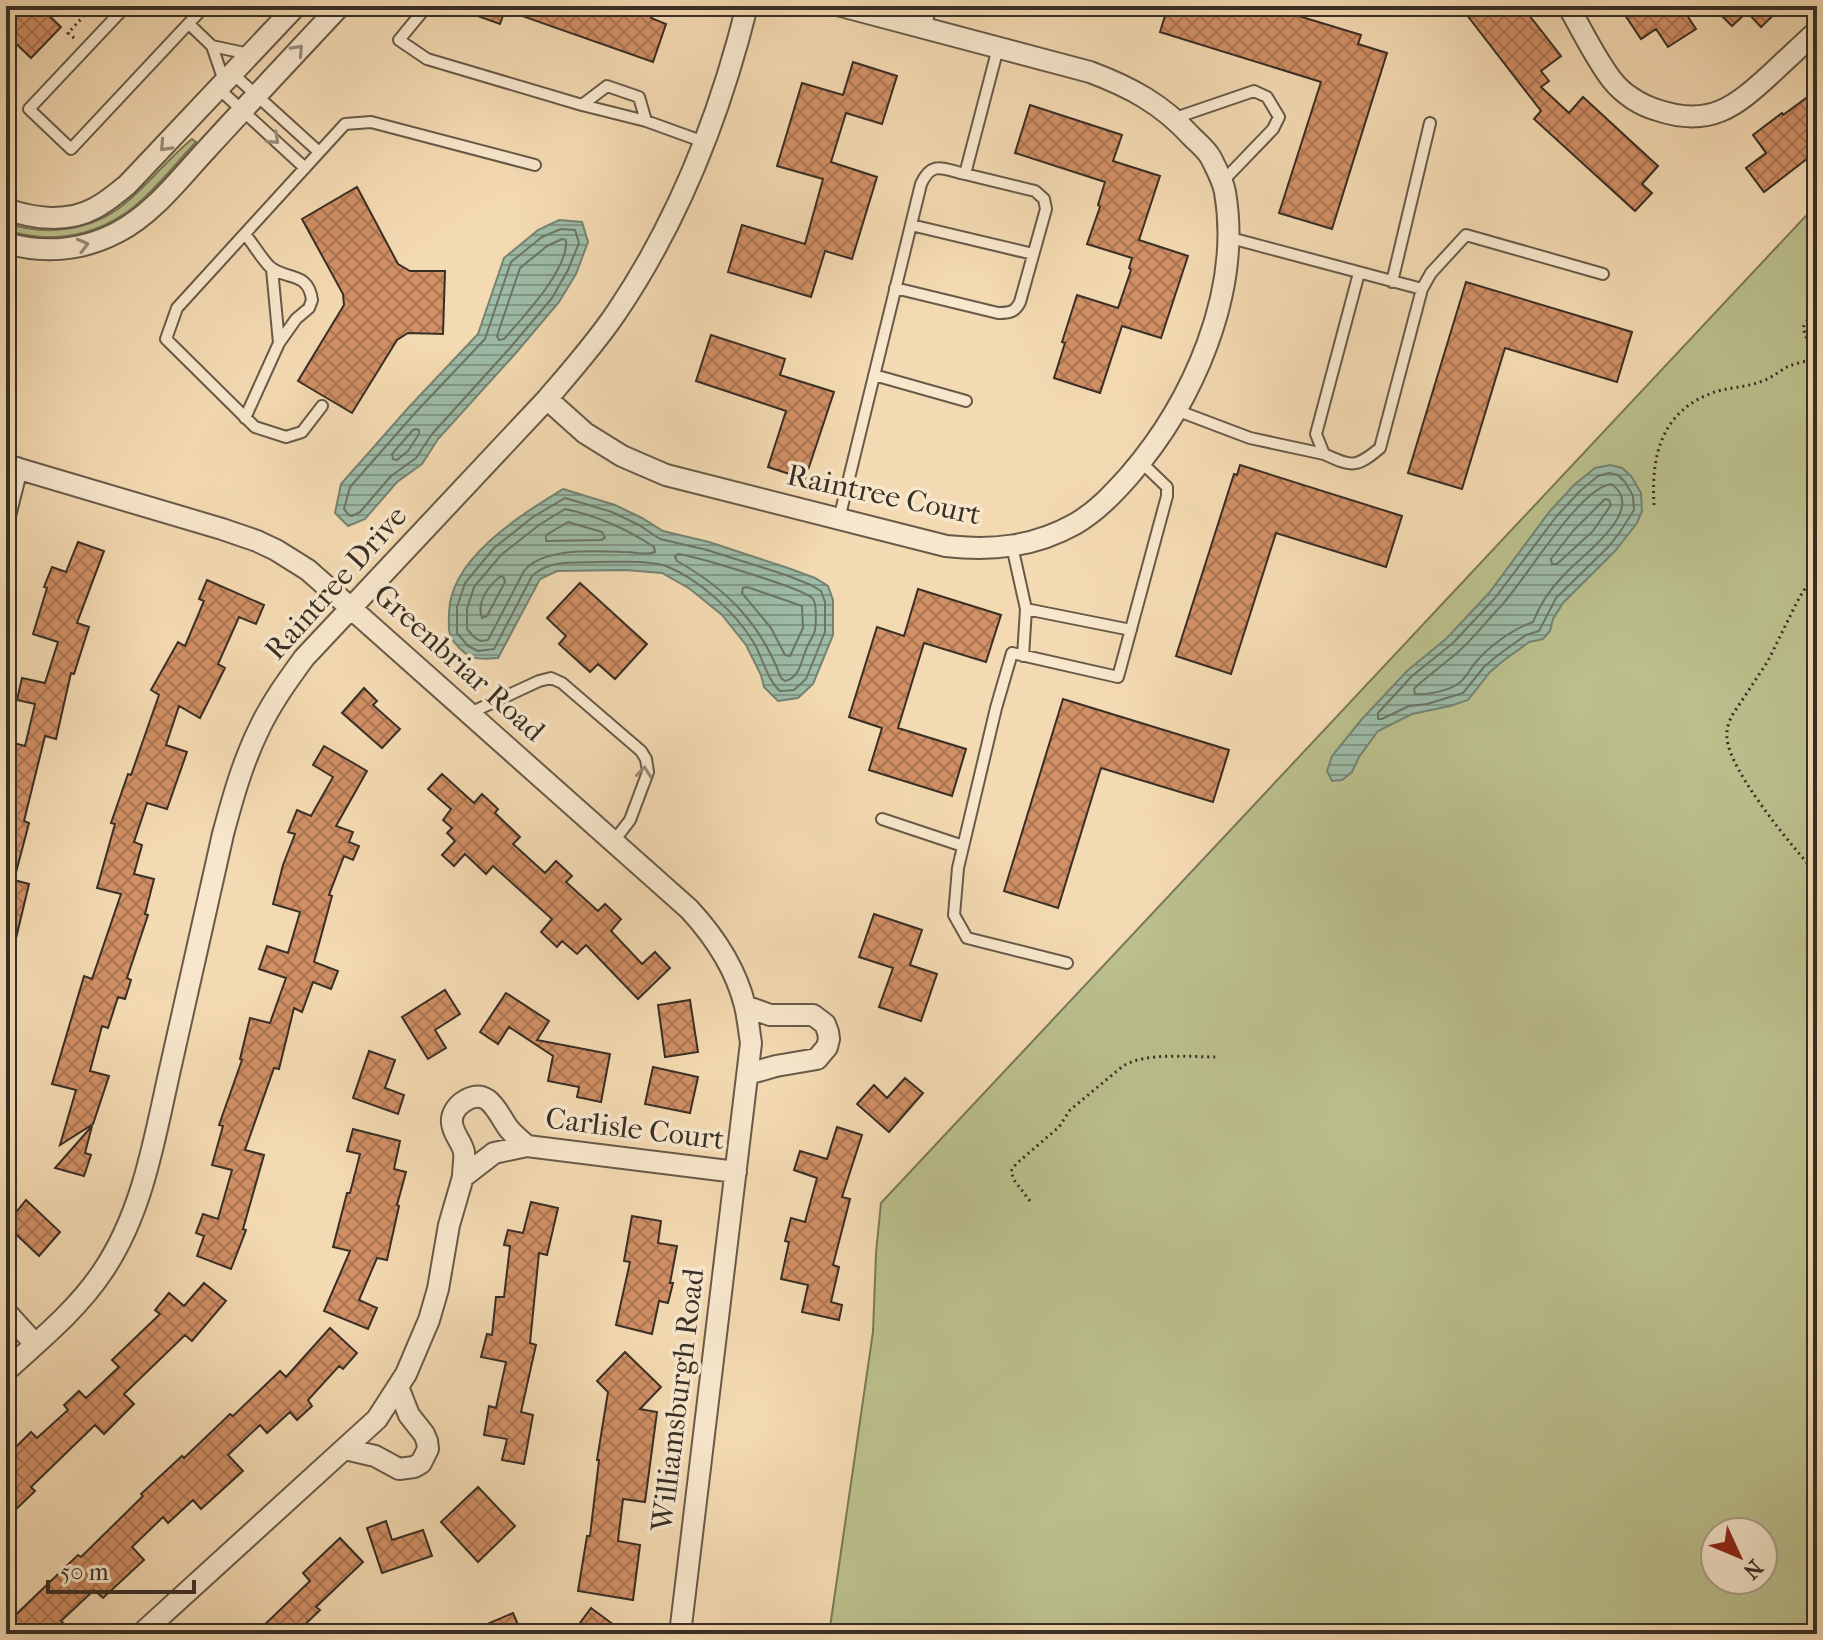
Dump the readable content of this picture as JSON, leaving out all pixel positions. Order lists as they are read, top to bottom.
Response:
{
  "streets": {
    "street": [
      "Raintree Court",
      "Raintree Drive",
      "Greenbriar Road",
      "Carlisle Court",
      "Williamsburgh Road"
    ]
  },
  "crossings": [
    ["Raintree Court", "Raintree Drive"],
    ["Raintree Drive", "Greenbriar Road"],
    ["Greenbriar Road", "Carlisle Court"],
    ["Greenbriar Road", "Williamsburgh Road"],
    ["Carlisle Court", "Williamsburgh Road"]
  ],
  "scale_bar": "50 m",
  "north": "bottom right"
}
